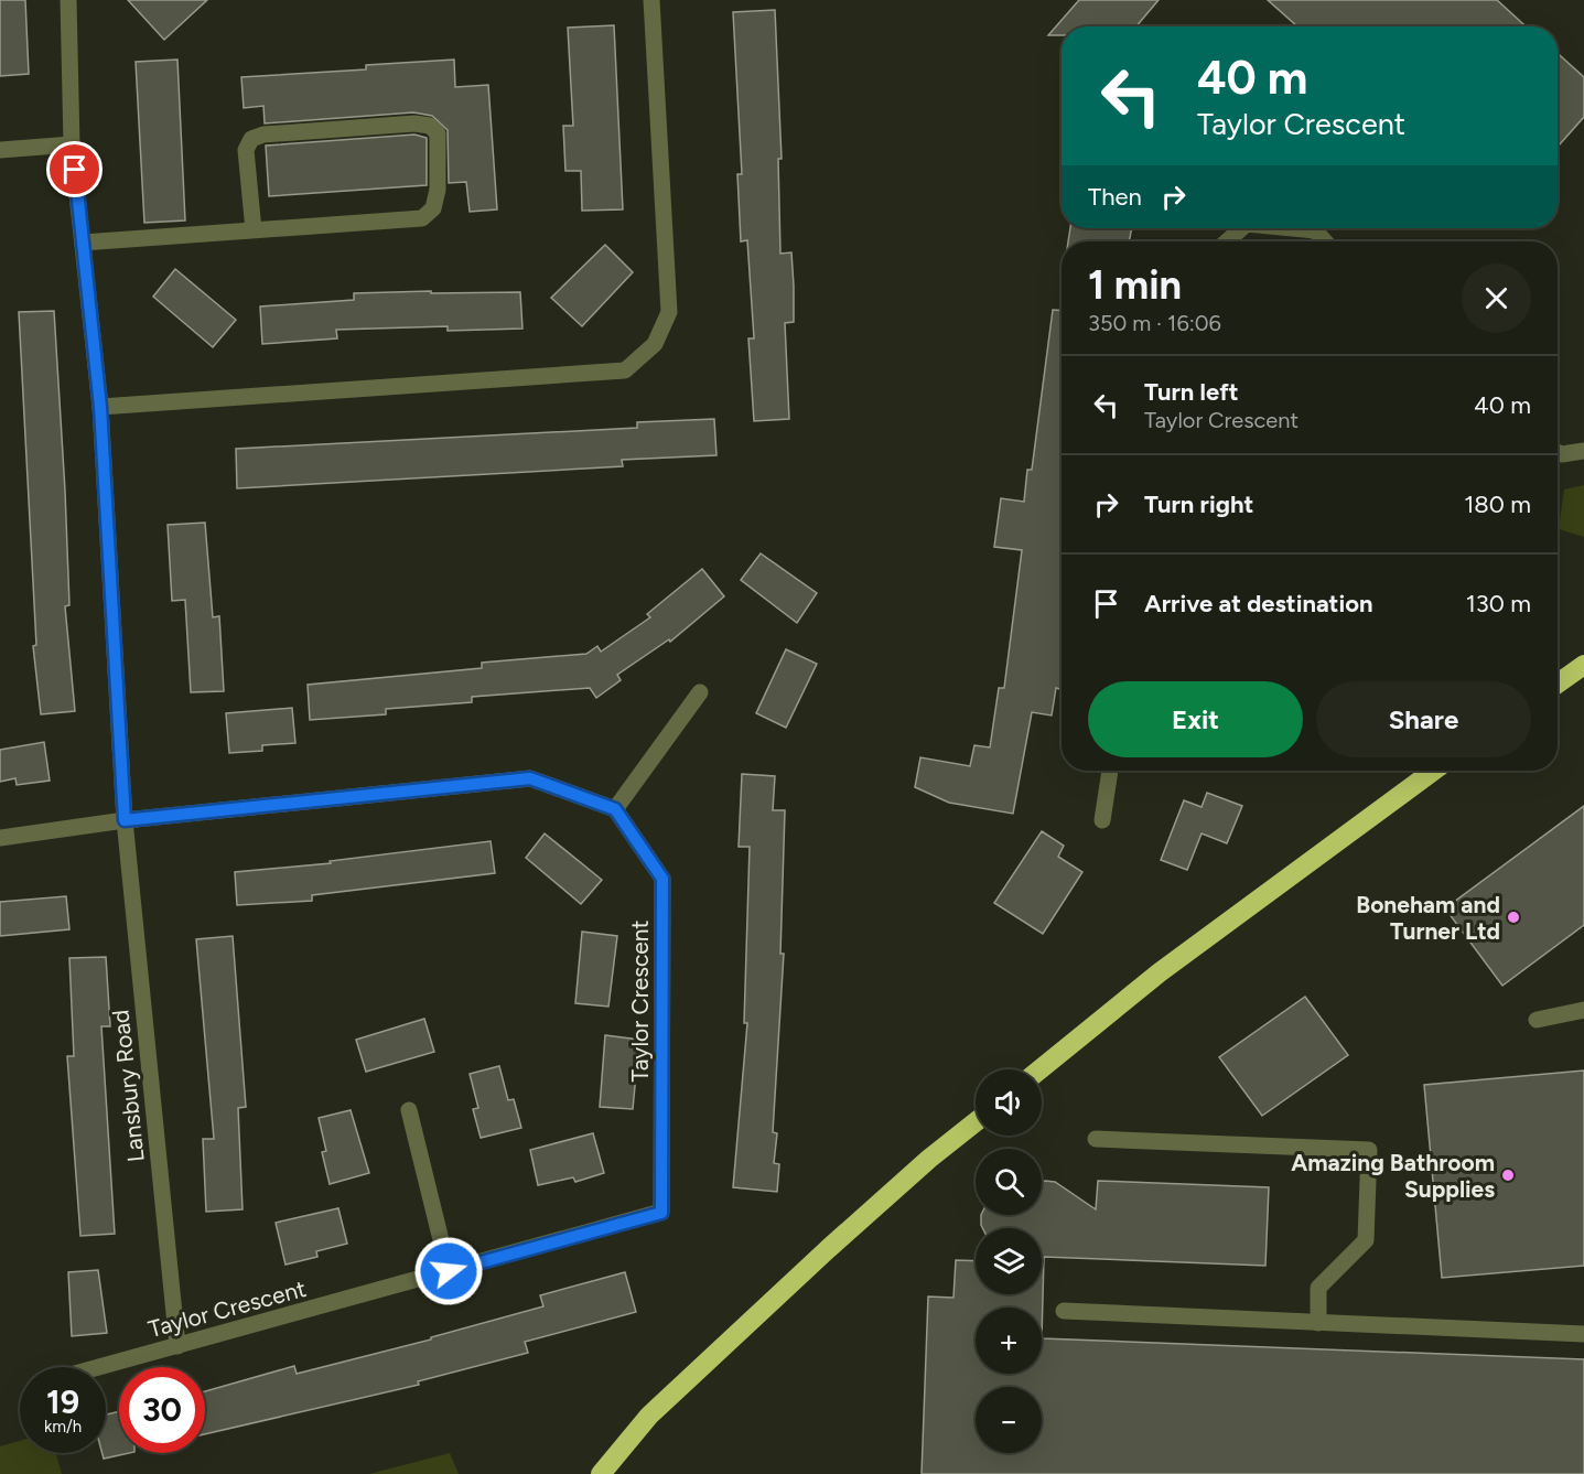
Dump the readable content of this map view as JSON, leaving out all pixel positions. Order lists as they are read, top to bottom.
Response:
{
  "streets": {
    "street": ["Taylor Crescent", "Lansbury Road"]
  },
  "crossings": [
    ["Taylor Crescent", "Lansbury Road"]
  ],
  "places": ["Boneham and Turner Ltd", "Amazing Bathroom Supplies"],
  "page": {
    "turn": ["40 m", "Taylor Crescent"],
    "then": "Then",
    "heading": ["1 min", "350 m · 16:06"],
    "list": [
      {
        "name": "Turn left",
        "note": "Taylor Crescent",
        "value": "40 m"
      },
      {
        "name": "Turn right",
        "value": "180 m"
      },
      {
        "name": "Arrive at destination",
        "value": "130 m"
      }
    ],
    "buttons": ["Exit", "Share"],
    "map_buttons": ["+", "−"],
    "speed": "19 km/h",
    "limit": "30"
  }
}
